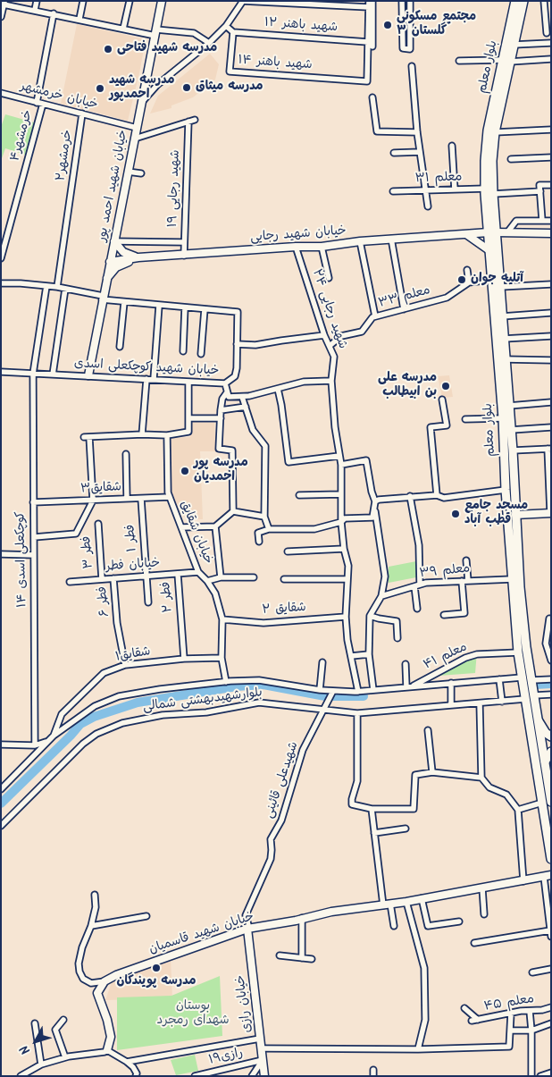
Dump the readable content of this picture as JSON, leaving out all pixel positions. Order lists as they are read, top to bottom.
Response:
{
  "streets": {
    "main road": ["بلوار معلم"],
    "street": [
      "شهید باهنر ۱۲",
      "شهید باهنر ۱۴",
      "خیابان خرمشهر",
      "خرمشهر۴",
      "خرمشهر۲",
      "معلم ۳۱",
      "خیابان شهید احمد پور",
      "شهید رجایی ۱۹",
      "خیابان شهید رجایی",
      "معلم ۳۳",
      "شهید رجایی ۲۴",
      "خیابان شهید کوچکعلی اسدی",
      "شقایق۳",
      "خیابان شقایق",
      "فطر ۱",
      "فطر ۳",
      "کوچکعلی اسدی ۱۴",
      "خیابان فطر",
      "معلم ۳۹",
      "فطر ۲",
      "فطر ۶",
      "شقایق ۲",
      "شقایق۱",
      "معلم ۴۱",
      "بلوارشهیدبهشتی شمالی",
      "شهیدعلی قائینی",
      "خیابان شهید قاسمیان",
      "خیابان رازی",
      "معلم ۴۵",
      "رازی۱۹"
    ]
  },
  "crossings": [
    ["شهید باهنر ۱۲", "شهید باهنر ۱۴"],
    ["بلوار معلم", "معلم ۳۱"],
    ["بلوار معلم", "خیابان شهید رجایی"],
    ["بلوار معلم", "معلم ۳۳"],
    ["بلوار معلم", "معلم ۳۹"],
    ["بلوار معلم", "معلم ۴۱"],
    ["بلوار معلم", "بلوارشهیدبهشتی شمالی"],
    ["خیابان خرمشهر", "خرمشهر۴"],
    ["خیابان خرمشهر", "خرمشهر۲"],
    ["خیابان خرمشهر", "خیابان شهید احمد پور"],
    ["خیابان شهید احمد پور", "خیابان شهید رجایی"],
    ["خیابان شهید احمد پور", "خیابان شهید کوچکعلی اسدی"],
    ["شهید رجایی ۱۹", "خیابان شهید رجایی"],
    ["خیابان شهید رجایی", "شهید رجایی ۲۴"],
    ["معلم ۳۳", "شهید رجایی ۲۴"],
    ["شهید رجایی ۲۴", "خیابان شهید کوچکعلی اسدی"],
    ["شهید رجایی ۲۴", "شقایق ۲"],
    ["شهید رجایی ۲۴", "بلوارشهیدبهشتی شمالی"],
    ["خیابان شهید کوچکعلی اسدی", "کوچکعلی اسدی ۱۴"],
    ["شقایق۳", "خیابان شقایق"],
    ["شقایق۳", "فطر ۱"],
    ["شقایق۳", "کوچکعلی اسدی ۱۴"],
    ["خیابان شقایق", "خیابان فطر"],
    ["خیابان شقایق", "شقایق ۲"],
    ["خیابان شقایق", "شقایق۱"],
    ["خیابان شقایق", "بلوارشهیدبهشتی شمالی"],
    ["فطر ۱", "خیابان فطر"],
    ["فطر ۳", "خیابان فطر"],
    ["خیابان فطر", "فطر ۲"],
    ["خیابان فطر", "فطر ۶"],
    ["فطر ۲", "شقایق۱"],
    ["فطر ۶", "شقایق۱"],
    ["شقایق۱", "بلوارشهیدبهشتی شمالی"],
    ["معلم ۴۱", "بلوارشهیدبهشتی شمالی"],
    ["بلوارشهیدبهشتی شمالی", "شهیدعلی قائینی"],
    ["شهیدعلی قائینی", "خیابان شهید قاسمیان"],
    ["شهیدعلی قائینی", "خیابان رازی"],
    ["خیابان شهید قاسمیان", "خیابان رازی"],
    ["خیابان رازی", "رازی۱۹"]
  ],
  "parks": ["بوستان شهدای رمجرد"],
  "places": [
    "مجتمع مسکونی گلستان ۳",
    "مدرسه شهید فتاحی",
    "مدرسه میثاق",
    "مدرسه شهید احمدپور",
    "آتلیه جوان",
    "مدرسه علی بن ابیطالب",
    "مدرسه پور احمدیان",
    "مسجد جامع قطب آباد",
    "مدرسه پویندگان"
  ],
  "north": "bottom left"
}
